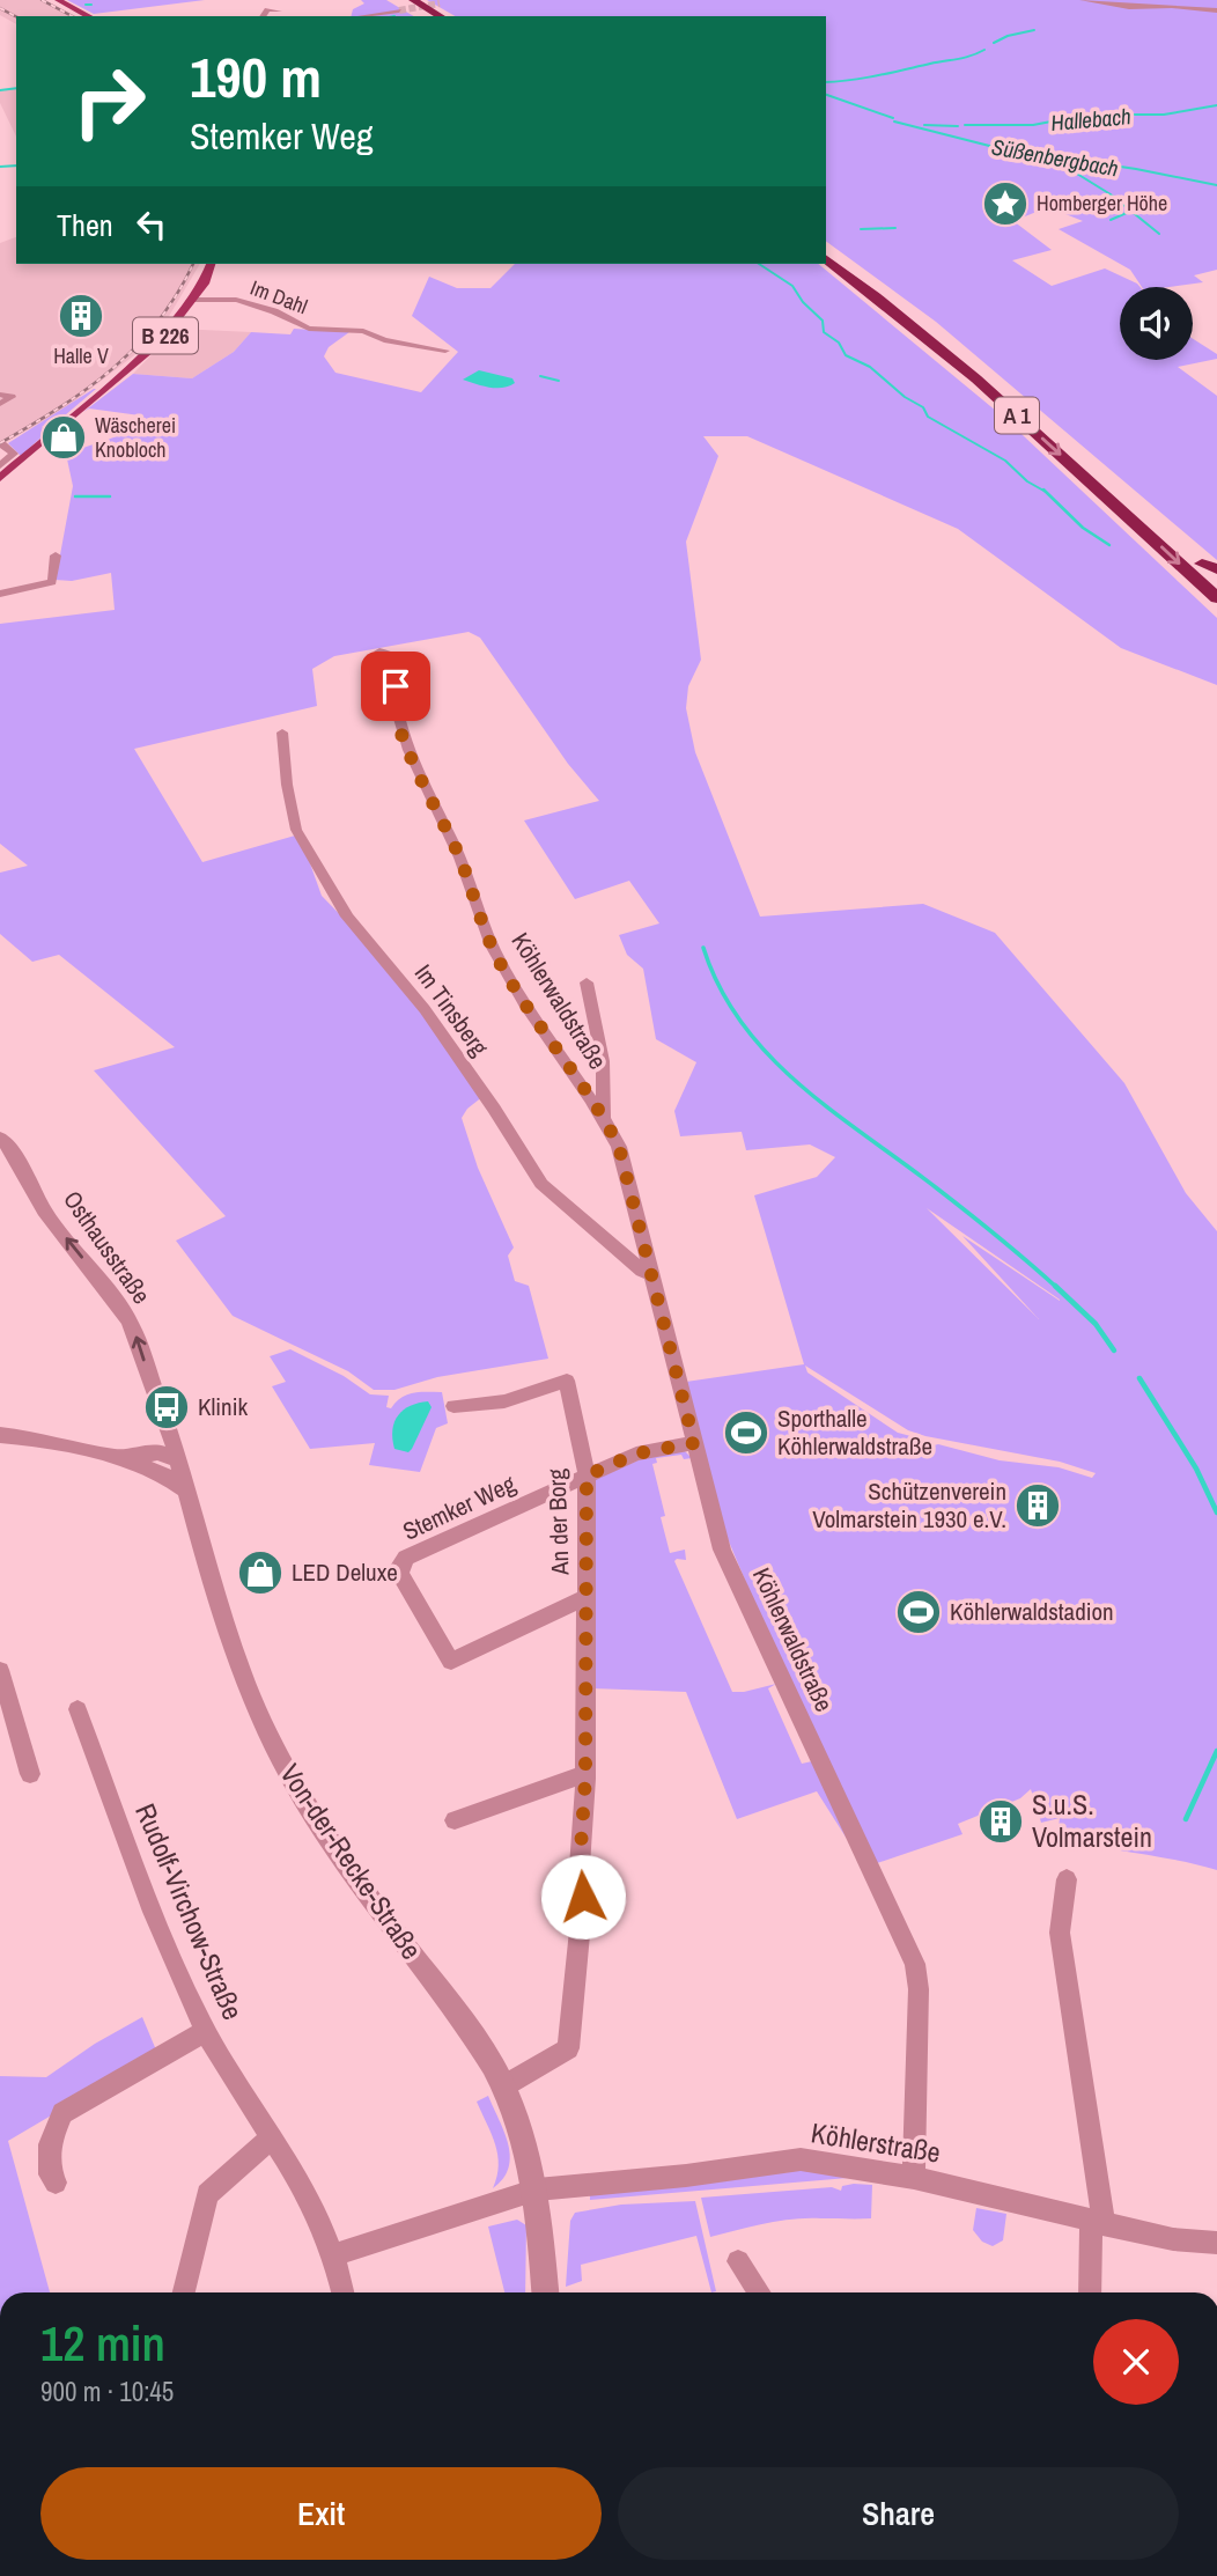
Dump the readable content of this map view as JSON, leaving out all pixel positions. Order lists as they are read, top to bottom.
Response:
{
  "streets": {
    "highway": ["A 1"],
    "main road": ["B 226"],
    "street": [
      "Im Dahl",
      "Köhlerwaldstraße",
      "Im Tinsberg",
      "Osthausstraße",
      "Stemker Weg",
      "An der Borg",
      "Von-der-Recke-Straße",
      "Rudolf-Virchow-Straße",
      "Köhlerstraße"
    ]
  },
  "crossings": [
    ["Im Dahl", "B 226"],
    ["Köhlerwaldstraße", "Im Tinsberg"],
    ["Köhlerwaldstraße", "Stemker Weg"],
    ["Köhlerwaldstraße", "Köhlerstraße"],
    ["Osthausstraße", "Von-der-Recke-Straße"],
    ["Stemker Weg", "An der Borg"],
    ["An der Borg", "Von-der-Recke-Straße"],
    ["Von-der-Recke-Straße", "Köhlerstraße"],
    ["Rudolf-Virchow-Straße", "Köhlerstraße"]
  ],
  "one_way": ["Osthausstraße"],
  "water": ["Hallebach", "Süßenbergbach"],
  "places": {
    "place": ["Homberger Höhe"],
    "building": ["Halle V", "Schützenverein Volmarstein 1930 e.V.", "S.u.S. Volmarstein"],
    "shop": ["Wäscherei Knobloch", "LED Deluxe"],
    "bus stop": ["Klinik"],
    "sports": ["Sporthalle Köhlerwaldstraße", "Köhlerwaldstadion"]
  },
  "page": {
    "turn": ["190 m", "Stemker Weg"],
    "then": "Then",
    "heading": ["12 min", "900 m · 10:45"],
    "buttons": ["Exit", "Share"]
  }
}
